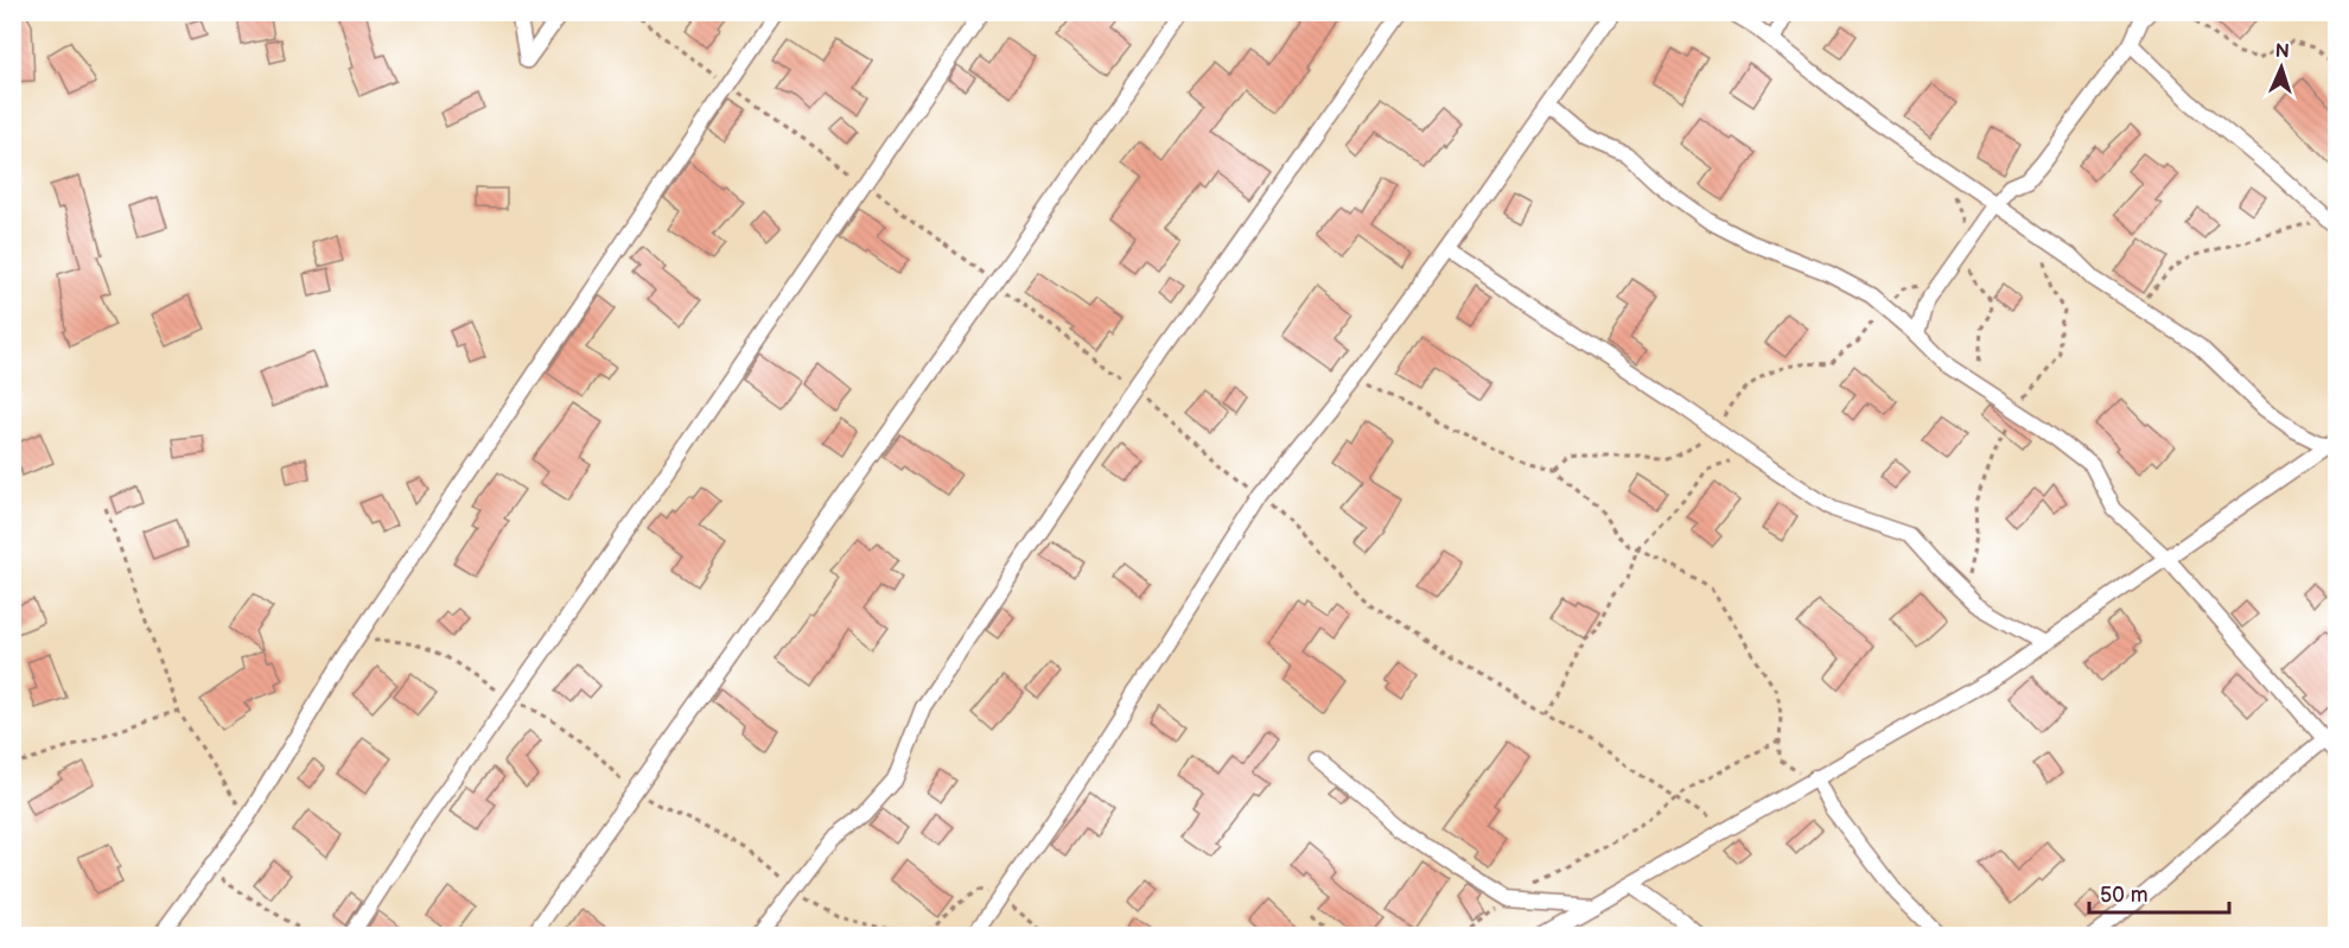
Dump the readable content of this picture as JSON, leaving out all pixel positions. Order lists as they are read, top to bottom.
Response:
{
  "scale_bar": "50 m",
  "north": "top"
}
